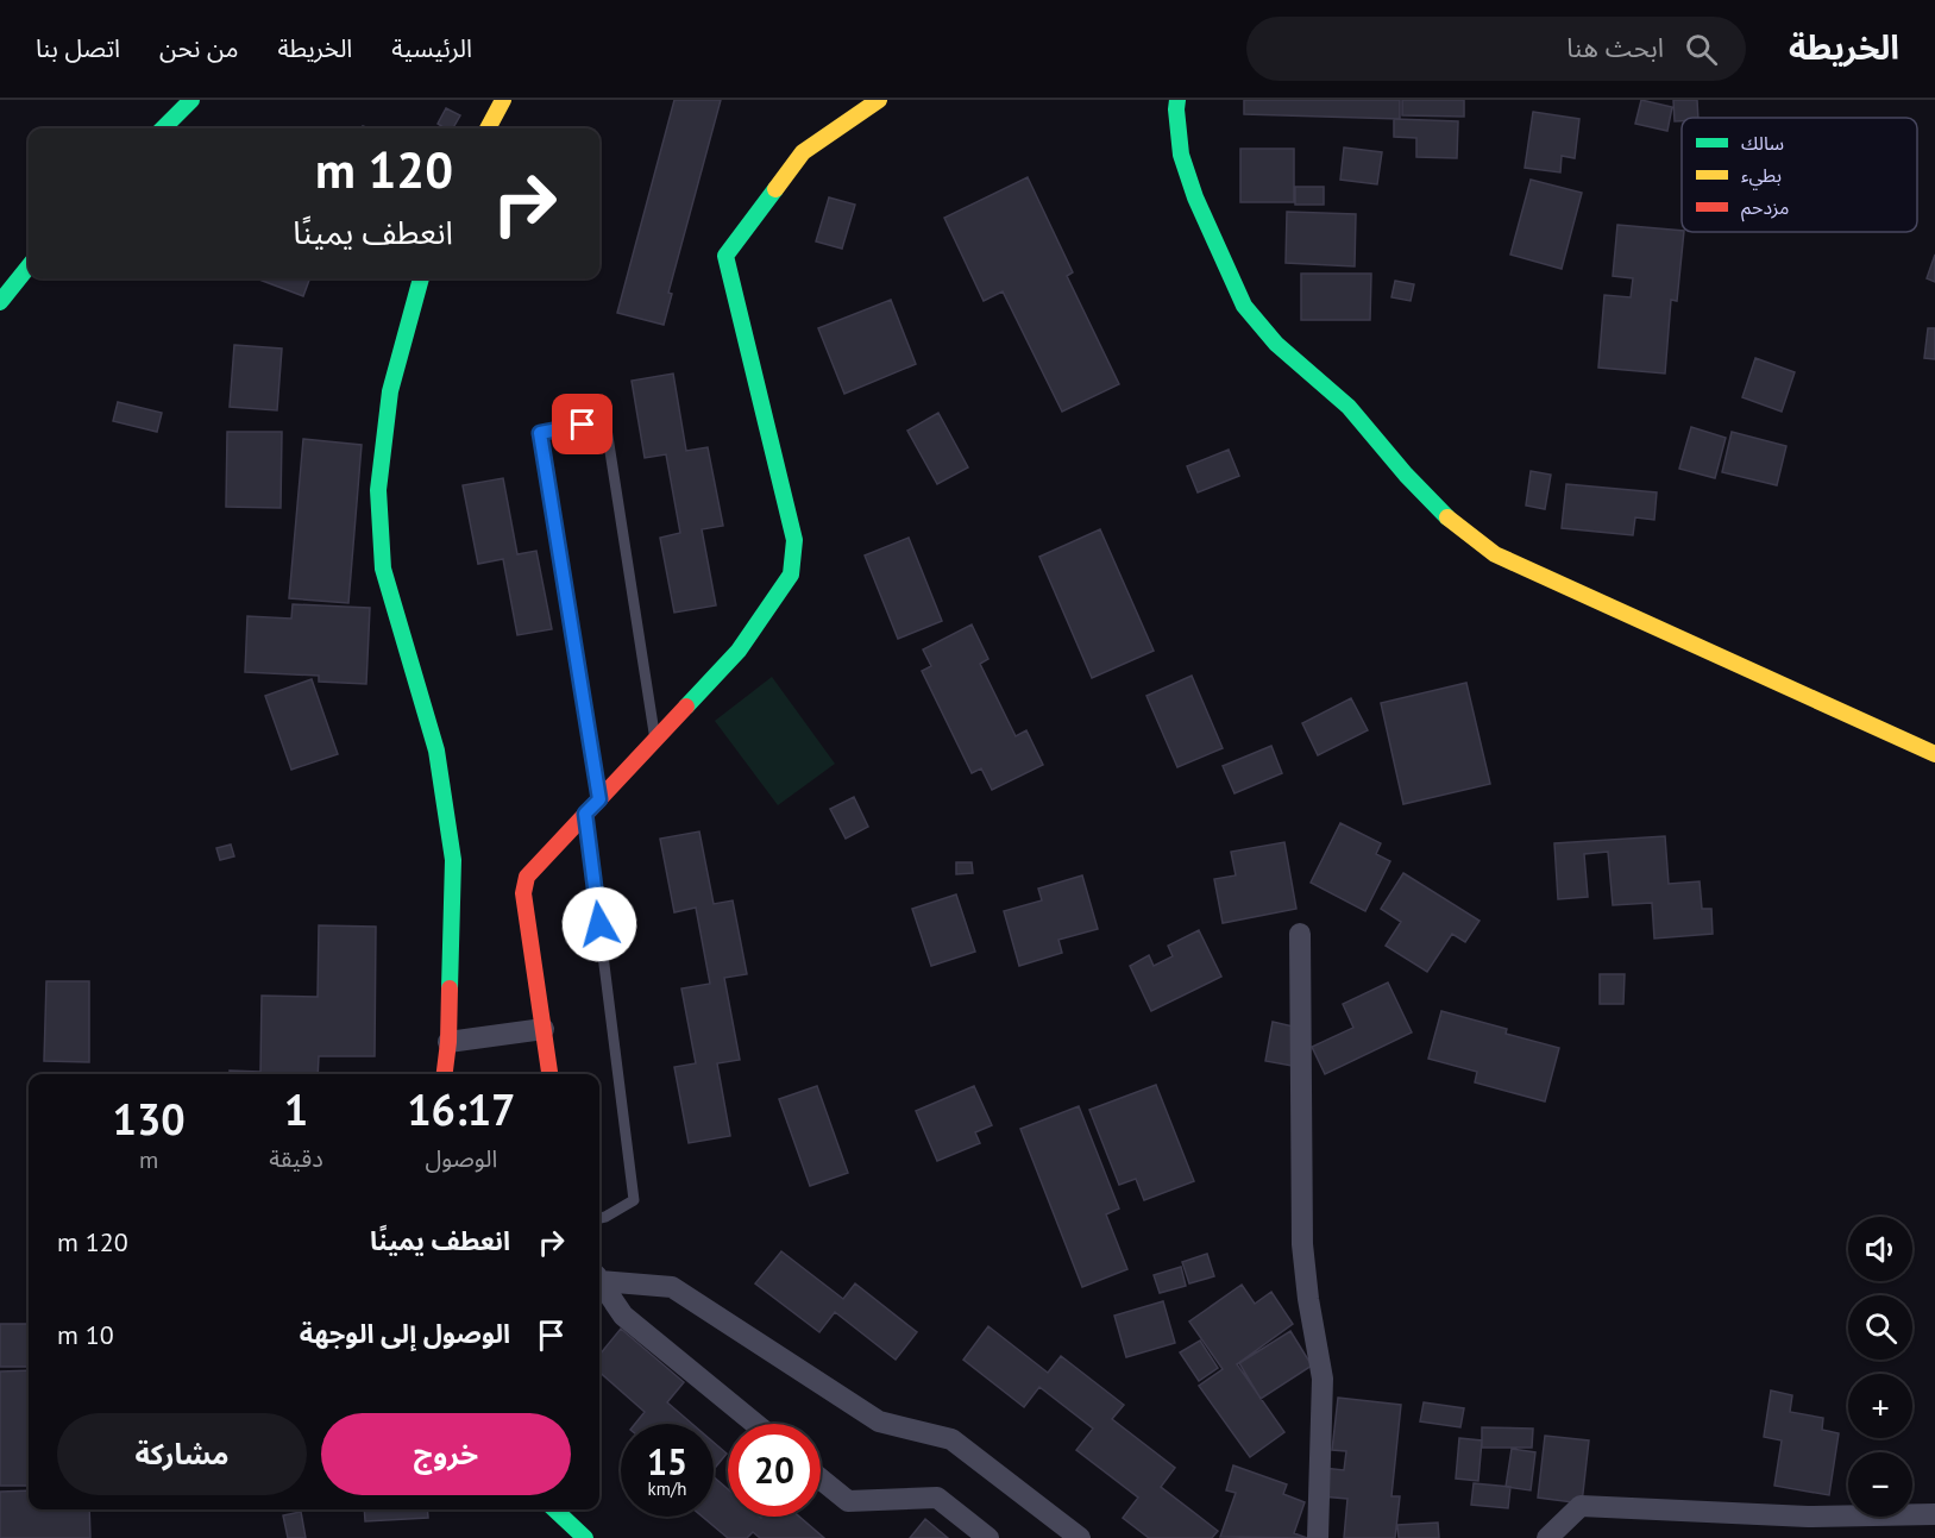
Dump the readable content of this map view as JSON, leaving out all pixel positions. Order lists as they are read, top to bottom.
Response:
{
  "legend": ["سالك", "بطيء", "مزدحم"],
  "page": {
    "header": "الخريطة",
    "search": "ابحث هنا",
    "nav": [
      "الرئيسية",
      "الخريطة",
      "من نحن",
      "اتصل بنا"
    ],
    "turn": ["120 m", "انعطف يمينًا"],
    "eta": [
      "16:17",
      "الوصول",
      "1",
      "دقيقة",
      "130",
      "m"
    ],
    "list": [
      {
        "name": "انعطف يمينًا",
        "value": "120 m"
      },
      {
        "name": "الوصول إلى الوجهة",
        "value": "10 m"
      }
    ],
    "map_buttons": ["+", "−"],
    "buttons": ["خروج", "مشاركة"],
    "speed": "15 km/h",
    "limit": "20"
  }
}
